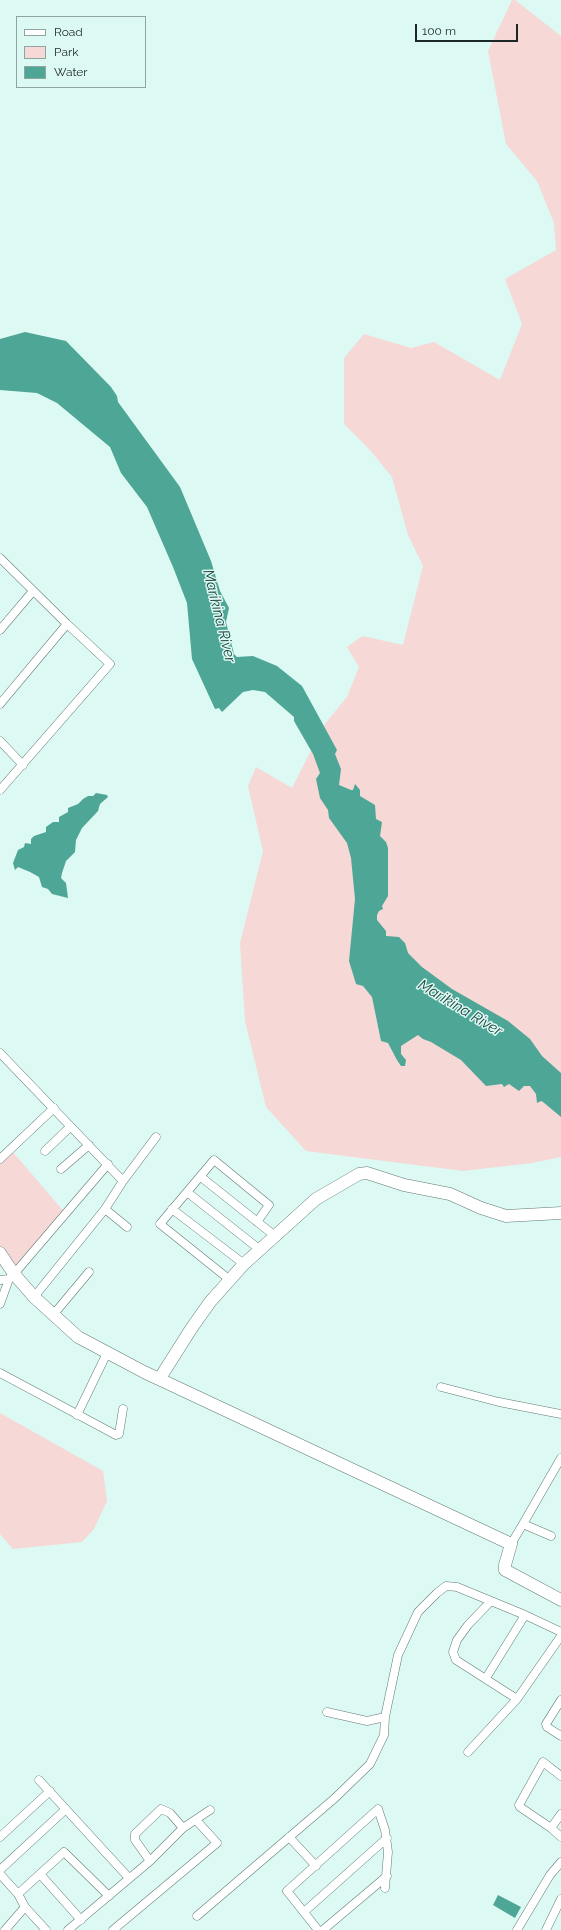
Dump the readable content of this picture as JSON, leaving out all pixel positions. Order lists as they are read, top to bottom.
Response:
{
  "water": ["Marikina River"],
  "legend": ["Road", "Park", "Water"],
  "scale_bar": "100 m"
}
